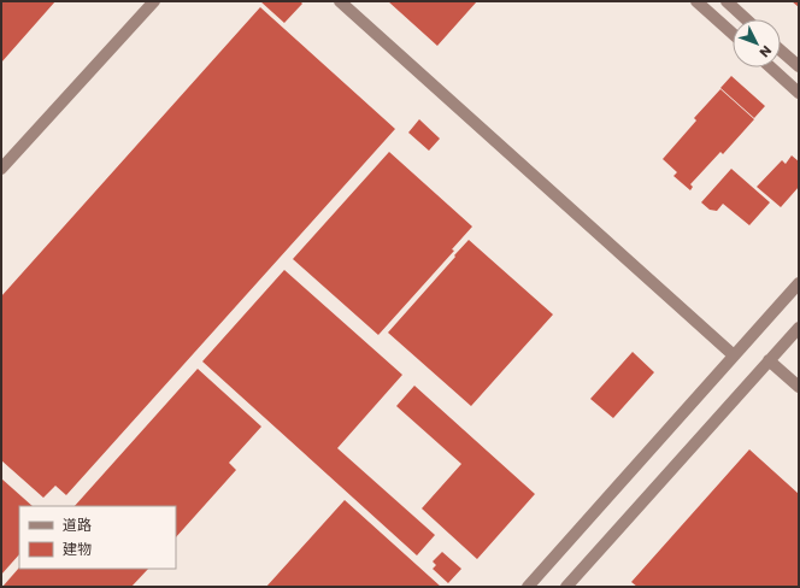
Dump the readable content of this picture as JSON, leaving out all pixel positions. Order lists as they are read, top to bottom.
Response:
{
  "legend": ["道路", "建物"],
  "north": "bottom right"
}
